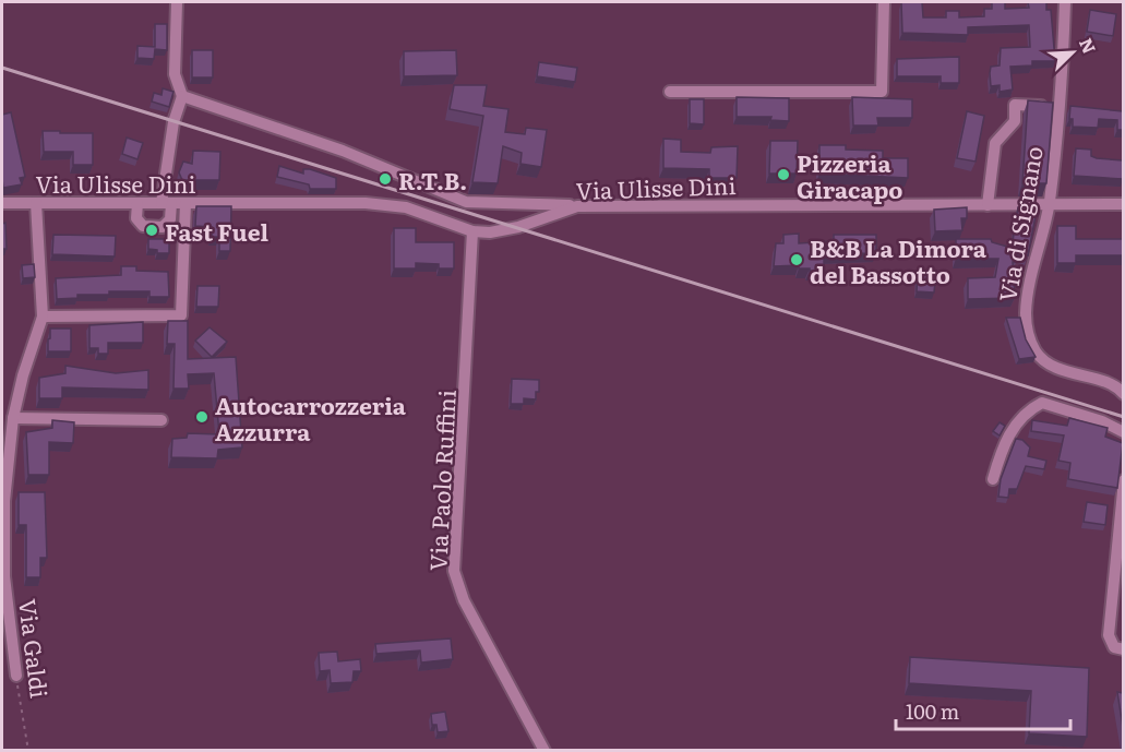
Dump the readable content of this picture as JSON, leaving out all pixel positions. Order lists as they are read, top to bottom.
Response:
{
  "streets": {
    "street": [
      "Via Ulisse Dini",
      "Via di Signano",
      "Via Paolo Ruffini",
      "Via Galdi"
    ]
  },
  "crossings": [
    ["Via Ulisse Dini", "Via di Signano"],
    ["Via Ulisse Dini", "Via Paolo Ruffini"],
    ["Via Ulisse Dini", "Via Galdi"]
  ],
  "places": [
    "Pizzeria Giracapo",
    "R.T.B.",
    "Fast Fuel",
    "B&B La Dimora del Bassotto",
    "Autocarrozzeria Azzurra"
  ],
  "scale_bar": "100 m",
  "north": "top right"
}
